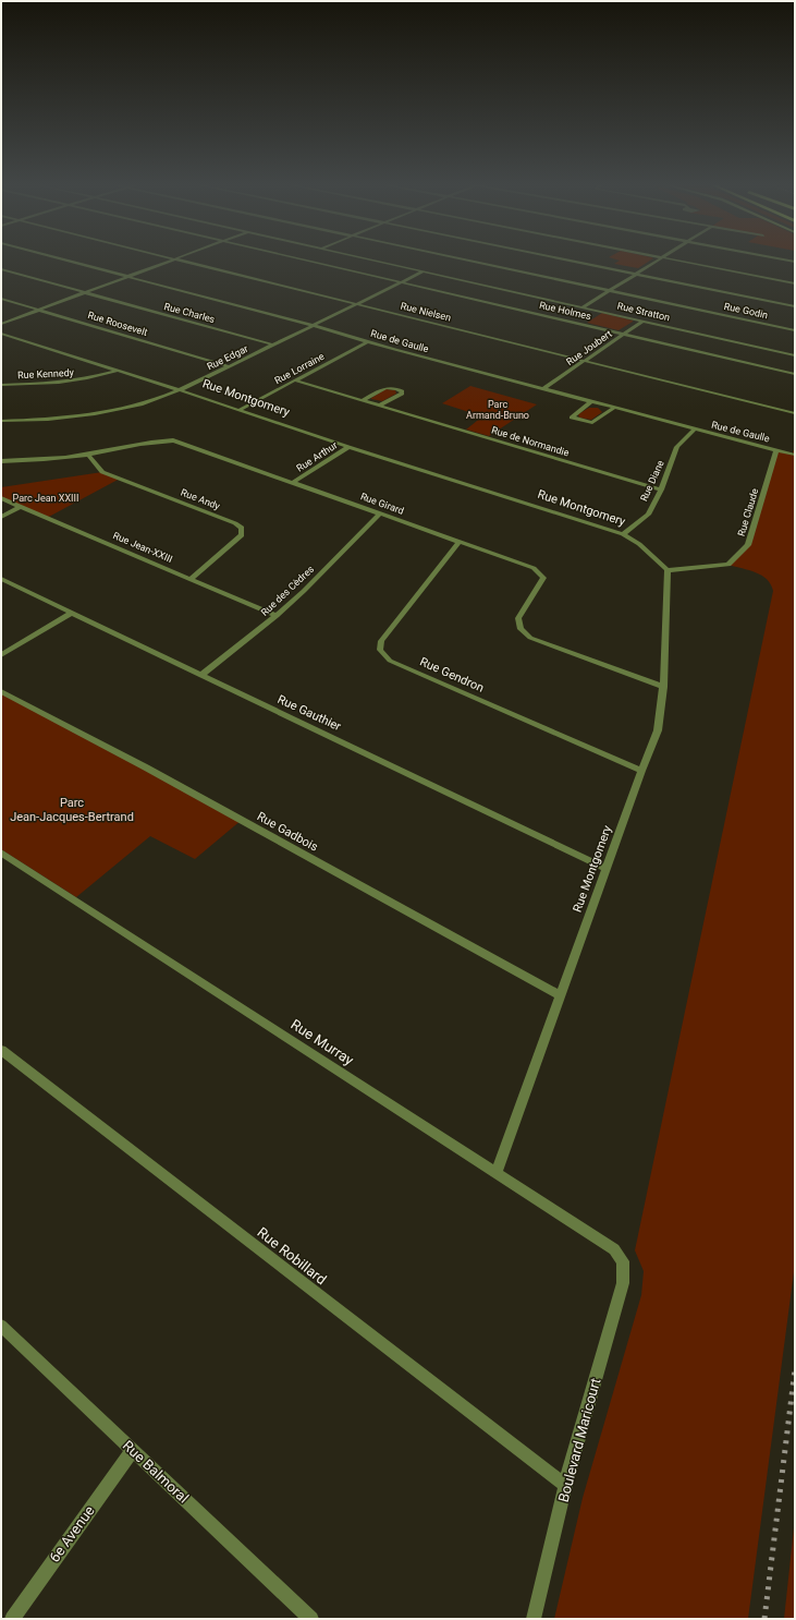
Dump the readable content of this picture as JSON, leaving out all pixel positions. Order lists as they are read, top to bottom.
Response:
{
  "streets": {
    "street": [
      "Rue Holmes",
      "Rue Godin",
      "Rue Nielsen",
      "Rue Stratton",
      "Rue Charles",
      "Rue Roosevelt",
      "Rue de Gaulle",
      "Rue Joubert",
      "Rue Edgar",
      "Rue Lorraine",
      "Rue Kennedy",
      "Rue Montgomery",
      "Rue de Normandie",
      "Rue Arthur",
      "Rue Diane",
      "Rue Andy",
      "Rue Girard",
      "Rue Claude",
      "Rue Jean-XXIII",
      "Rue des Cèdres",
      "Rue Gendron",
      "Rue Gauthier",
      "Rue Gadbois",
      "Rue Murray",
      "Rue Robillard",
      "Boulevard Maricourt",
      "Rue Balmoral",
      "6e Avenue"
    ]
  },
  "crossings": [
    ["Rue Holmes", "Rue Joubert"],
    ["Rue Holmes", "Rue Edgar"],
    ["Rue Nielsen", "Rue Joubert"],
    ["Rue Nielsen", "Rue Edgar"],
    ["Rue Stratton", "Rue Joubert"],
    ["Rue Stratton", "Rue Edgar"],
    ["Rue Charles", "Rue Edgar"],
    ["Rue Roosevelt", "Rue Edgar"],
    ["Rue de Gaulle", "Rue Joubert"],
    ["Rue de Gaulle", "Rue Edgar"],
    ["Rue de Gaulle", "Rue Lorraine"],
    ["Rue de Gaulle", "Rue Diane"],
    ["Rue de Gaulle", "Rue Claude"],
    ["Rue Edgar", "Rue Montgomery"],
    ["Rue Lorraine", "Rue Montgomery"],
    ["Rue Lorraine", "Rue de Normandie"],
    ["Rue Kennedy", "Rue Montgomery"],
    ["Rue Montgomery", "Rue Arthur"],
    ["Rue Montgomery", "Rue Diane"],
    ["Rue Montgomery", "Rue Girard"],
    ["Rue Montgomery", "Rue Claude"],
    ["Rue Montgomery", "Rue Gendron"],
    ["Rue Montgomery", "Rue Gauthier"],
    ["Rue Montgomery", "Rue Gadbois"],
    ["Rue Montgomery", "Rue Murray"],
    ["Rue de Normandie", "Rue Diane"],
    ["Rue Arthur", "Rue Girard"],
    ["Rue Andy", "Rue Girard"],
    ["Rue Andy", "Rue Jean-XXIII"],
    ["Rue Girard", "Rue des Cèdres"],
    ["Rue Girard", "Rue Gendron"],
    ["Rue Jean-XXIII", "Rue des Cèdres"],
    ["Rue des Cèdres", "Rue Gauthier"],
    ["Rue Murray", "Boulevard Maricourt"],
    ["Rue Robillard", "Boulevard Maricourt"],
    ["Rue Balmoral", "6e Avenue"]
  ],
  "parks": ["Parc Armand-Bruno", "Parc Jean XXIII", "Parc Jean-Jacques-Bertrand"]
}
